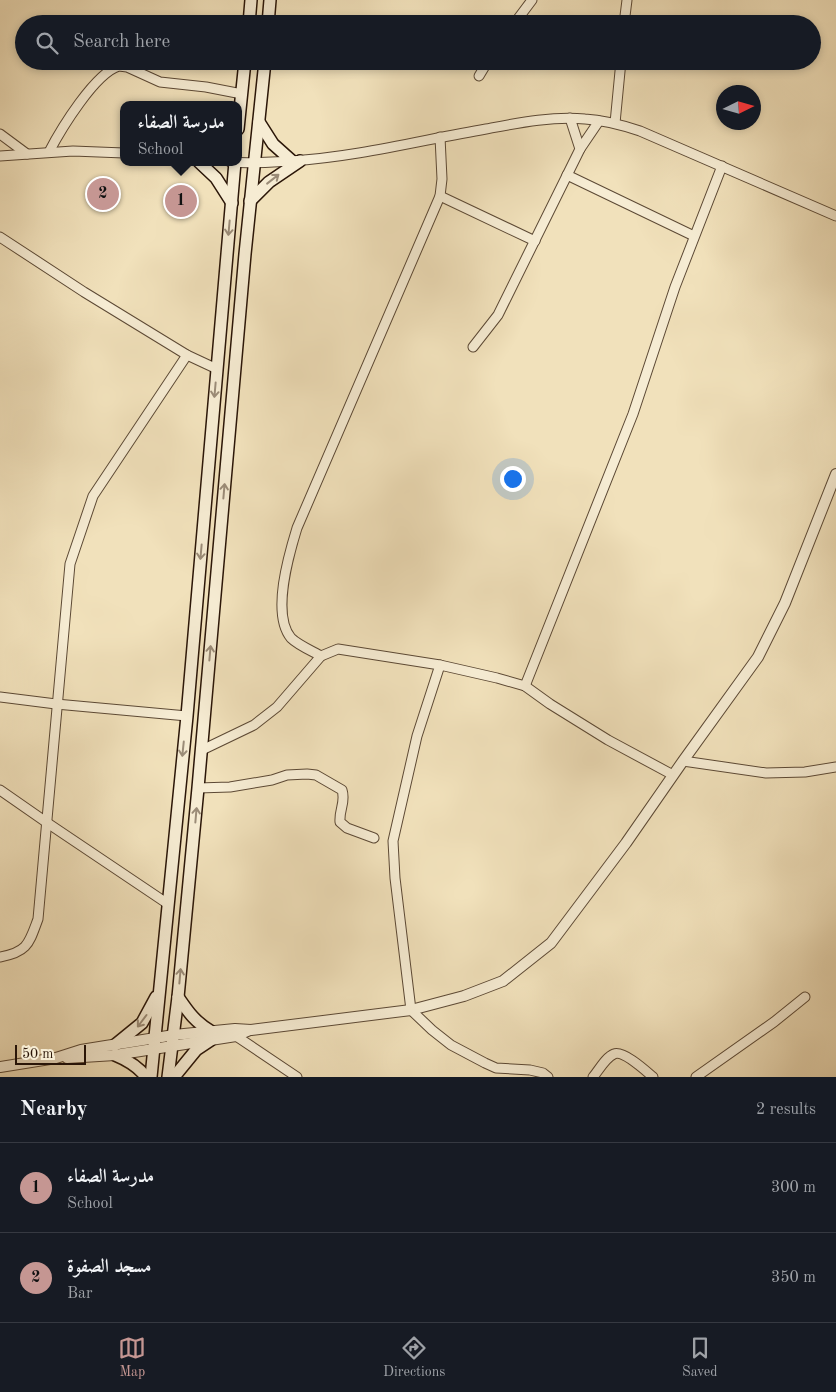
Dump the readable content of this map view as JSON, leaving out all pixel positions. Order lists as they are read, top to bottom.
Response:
{
  "scale_bar": "50 m",
  "north": "right",
  "page": {
    "search": "Search here",
    "popup": ["مدرسة الصفاء", "School"],
    "pins": ["2", "1"],
    "scale": "50 m",
    "heading": ["Nearby", "2 results"],
    "list": [
      {
        "mark": "1",
        "name": "مدرسة الصفاء",
        "note": "School",
        "value": "300 m"
      },
      {
        "mark": "2",
        "name": "مسجد الصفوة",
        "note": "Bar",
        "value": "350 m"
      }
    ],
    "nav": ["Map", "Directions", "Saved"]
  }
}
